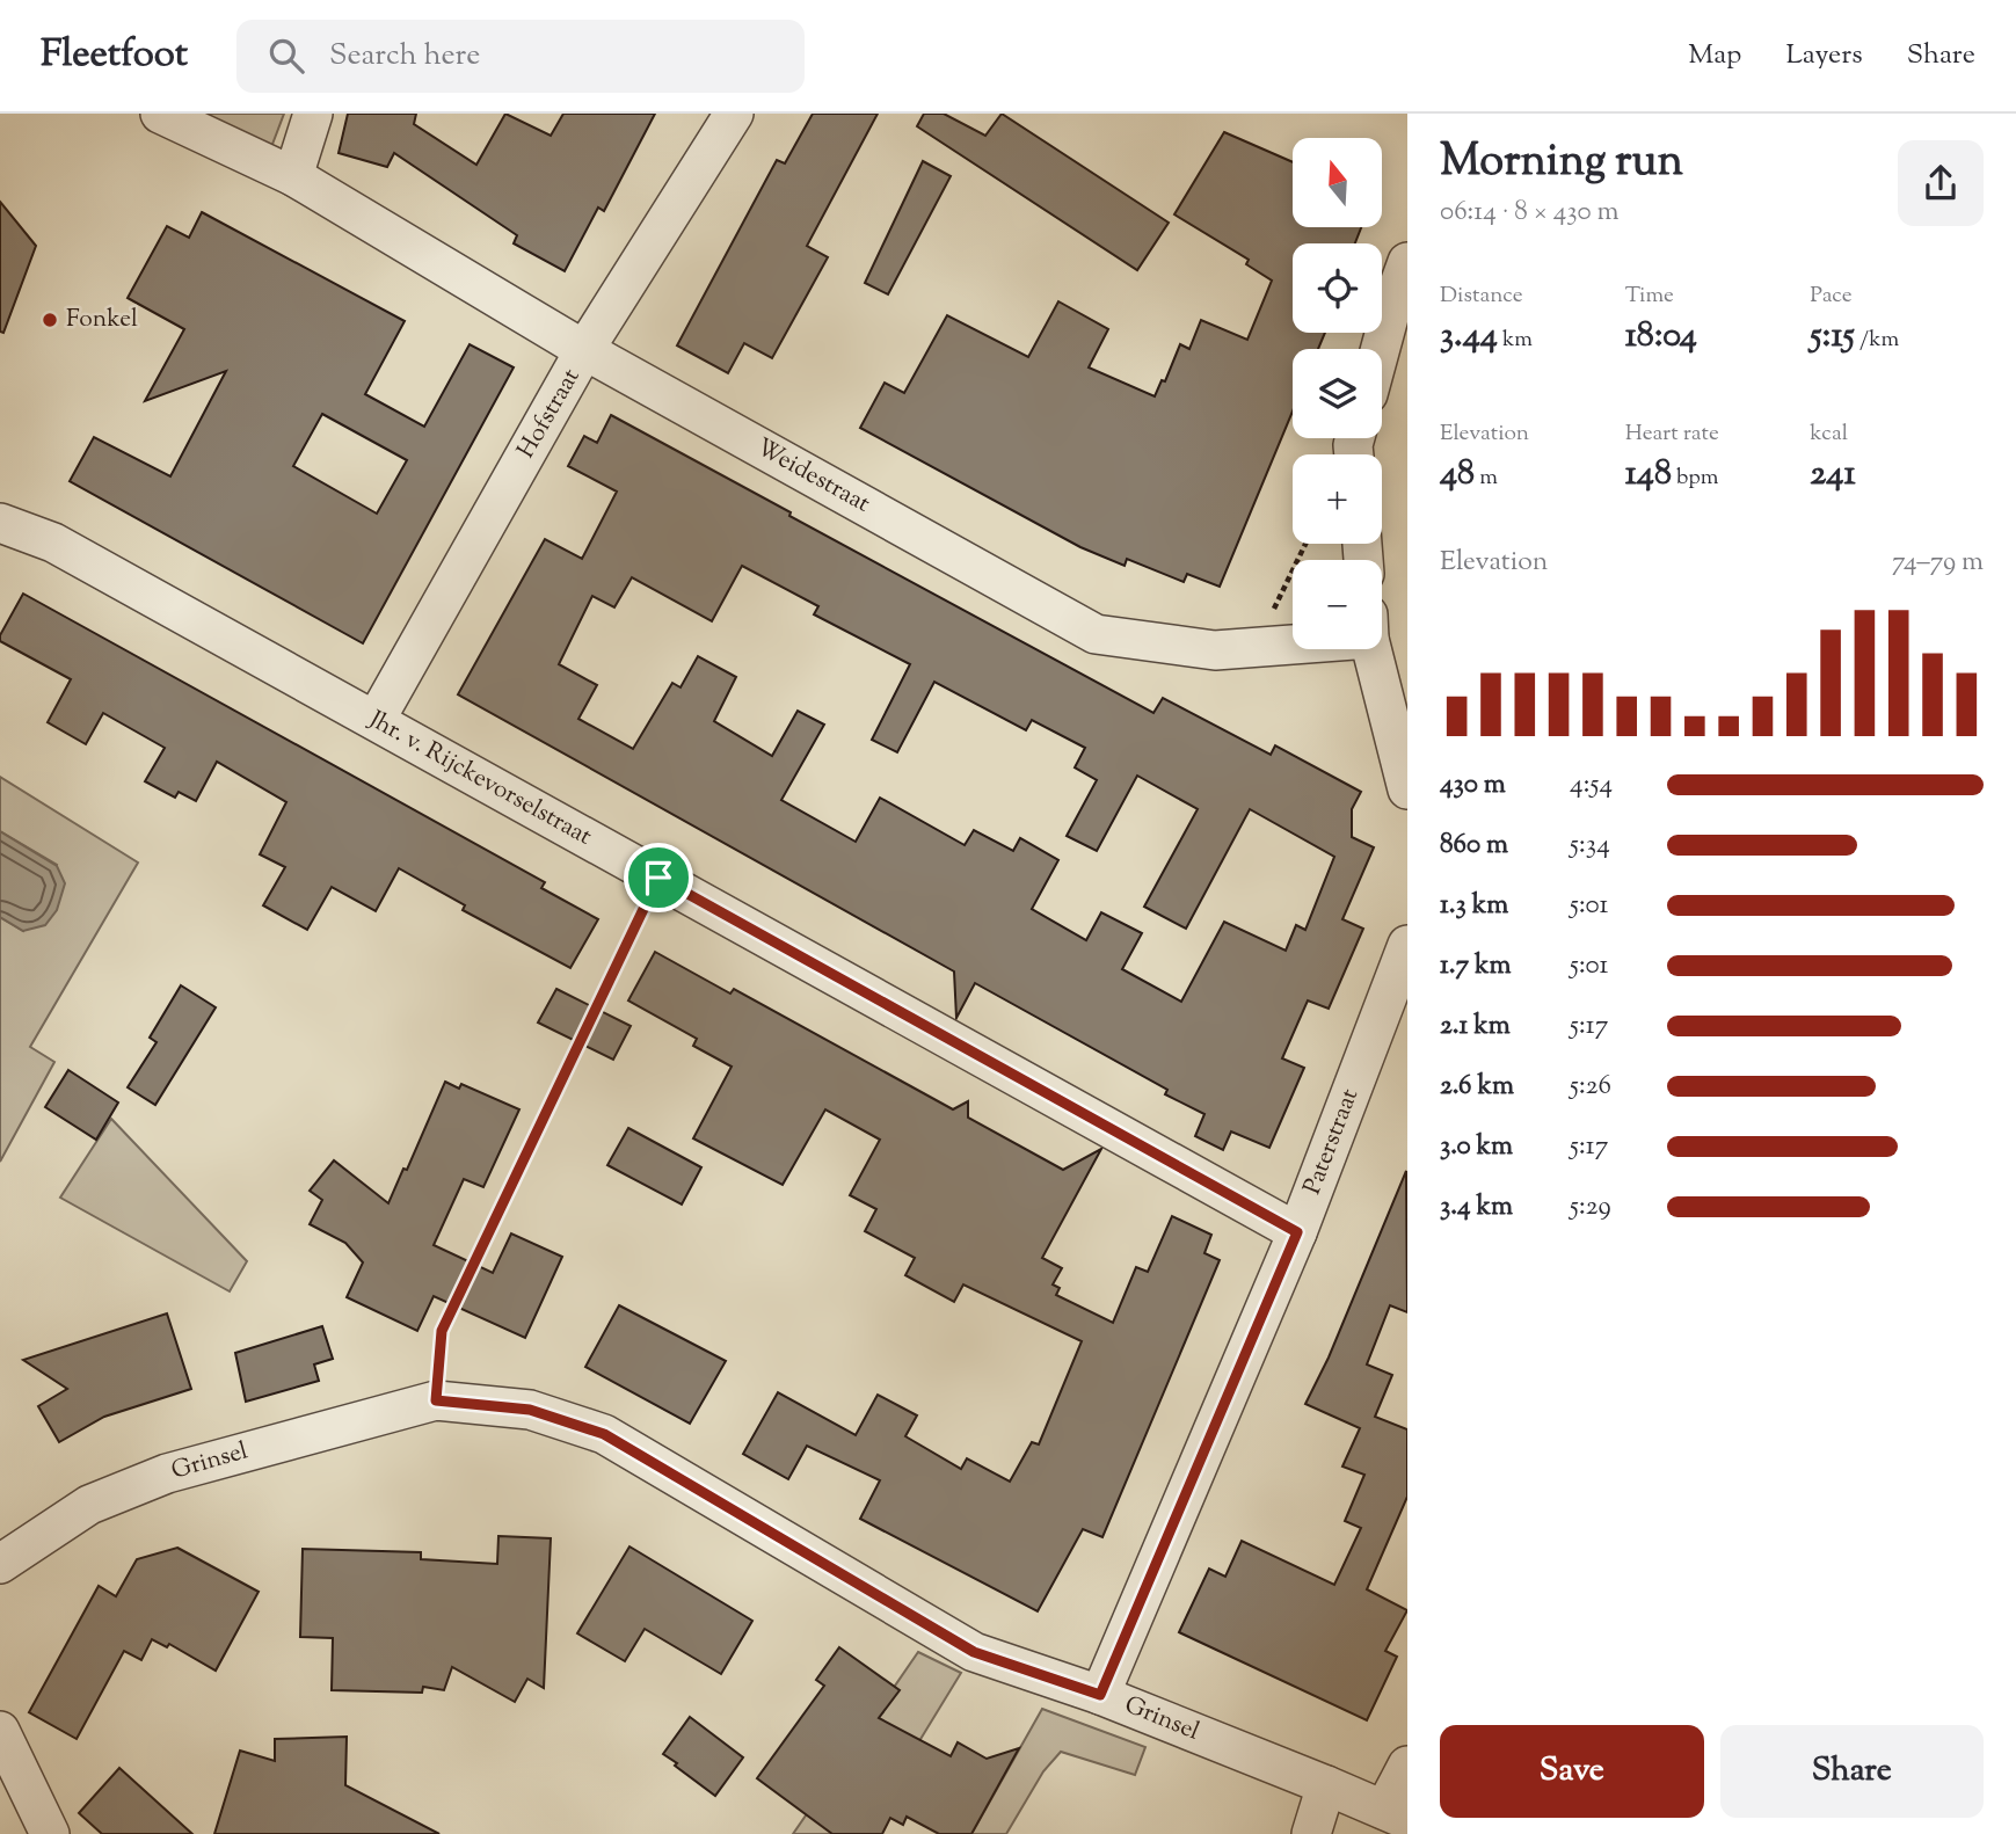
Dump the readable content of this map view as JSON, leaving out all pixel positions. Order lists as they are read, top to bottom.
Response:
{
  "streets": {
    "street": [
      "Hofstraat",
      "Weidestraat",
      "Jhr. v. Rijckevorselstraat",
      "Paterstraat",
      "Grinsel"
    ]
  },
  "crossings": [
    ["Hofstraat", "Weidestraat"],
    ["Hofstraat", "Jhr. v. Rijckevorselstraat"],
    ["Jhr. v. Rijckevorselstraat", "Paterstraat"],
    ["Paterstraat", "Grinsel"]
  ],
  "places": ["Fonkel"],
  "north": "top",
  "page": {
    "header": "Fleetfoot",
    "search": "Search here",
    "nav": ["Map", "Layers", "Share"],
    "heading": ["Morning run", "06:14 · 8 × 430 m"],
    "map_buttons": ["+", "−"],
    "stats": [
      ["Distance", "3.44 km"],
      ["Time", "18:04"],
      ["Pace", "5:15 /km"],
      ["Elevation", "48 m"],
      ["Heart rate", "148 bpm"],
      ["kcal", "241"]
    ],
    "chart": ["Elevation", "74–79 m"],
    "list": [
      {
        "name": "430 m",
        "note": "4:54"
      },
      {
        "name": "860 m",
        "note": "5:34"
      },
      {
        "name": "1.3 km",
        "note": "5:01"
      },
      {
        "name": "1.7 km",
        "note": "5:01"
      },
      {
        "name": "2.1 km",
        "note": "5:17"
      },
      {
        "name": "2.6 km",
        "note": "5:26"
      },
      {
        "name": "3.0 km",
        "note": "5:17"
      },
      {
        "name": "3.4 km",
        "note": "5:29"
      }
    ],
    "buttons": ["Save", "Share"]
  }
}
